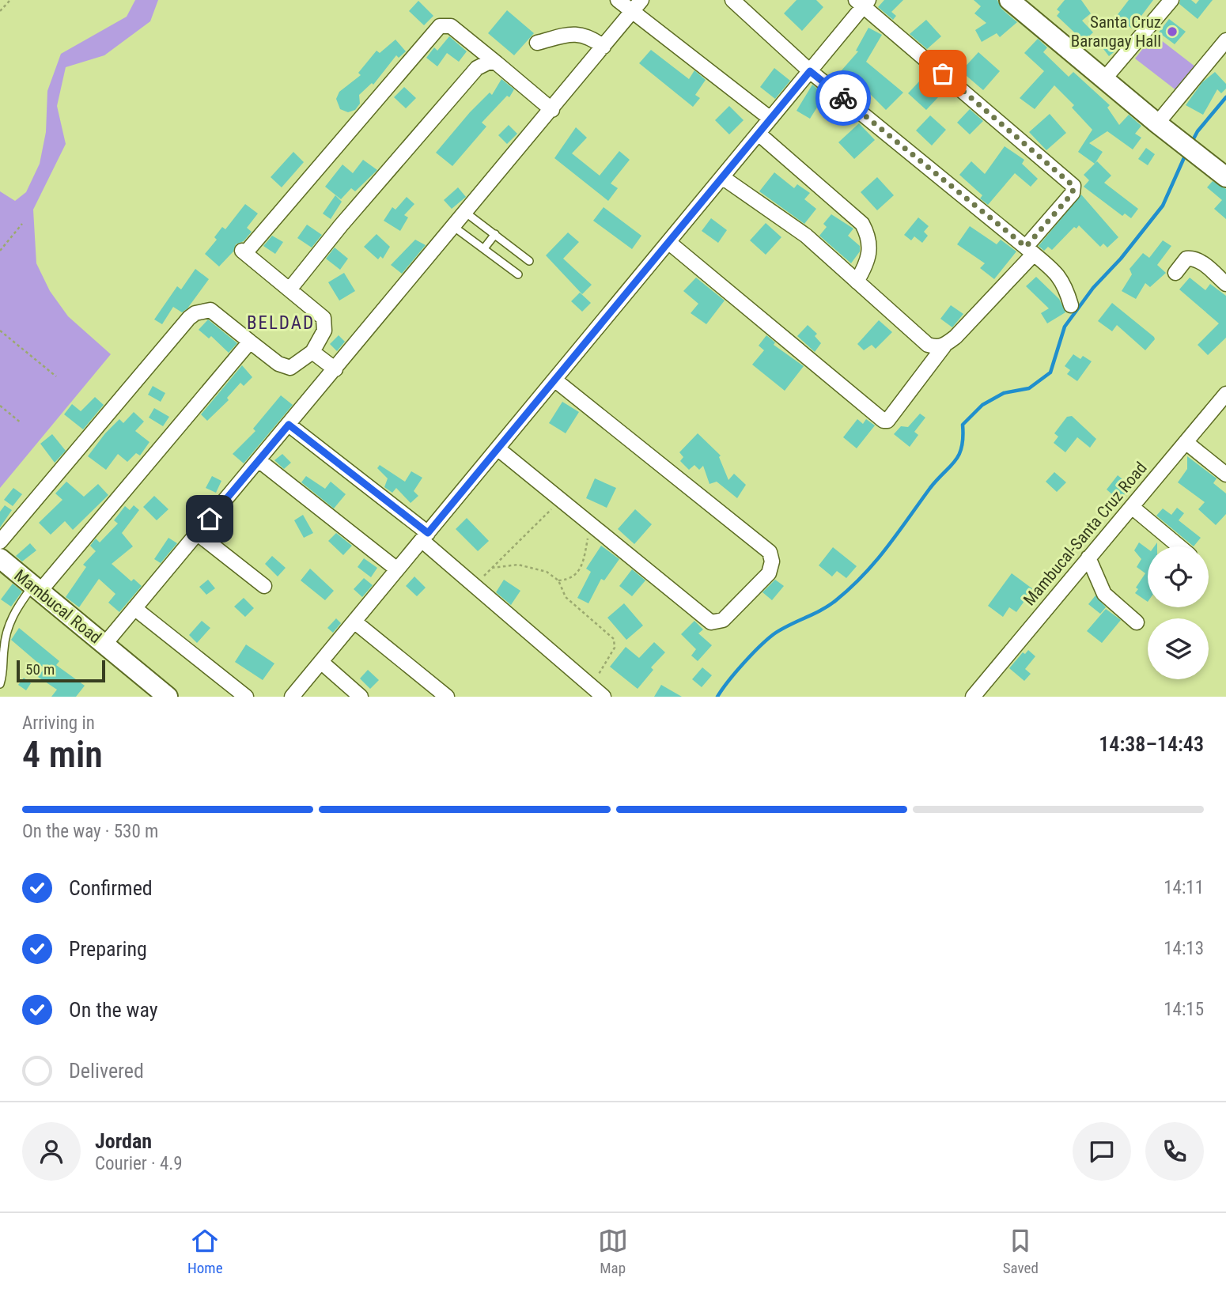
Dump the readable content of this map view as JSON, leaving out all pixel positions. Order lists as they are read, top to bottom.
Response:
{
  "streets": {
    "street": ["Mambucal-Santa Cruz Road", "Mambucal Road"]
  },
  "districts": ["BELDAD"],
  "places": ["Santa Cruz Barangay Hall"],
  "scale_bar": "50 m",
  "page": {
    "scale": "50 m",
    "heading": ["4 min", "Arriving in", "14:38–14:43"],
    "panel": ["Jordan", "Courier · 4.9"],
    "bar": "On the way · 530 m",
    "list": [
      ["Confirmed", "14:11"],
      ["Preparing", "14:13"],
      ["On the way", "14:15"],
      "Delivered"
    ],
    "tabs": ["Home", "Map", "Saved"]
  }
}
